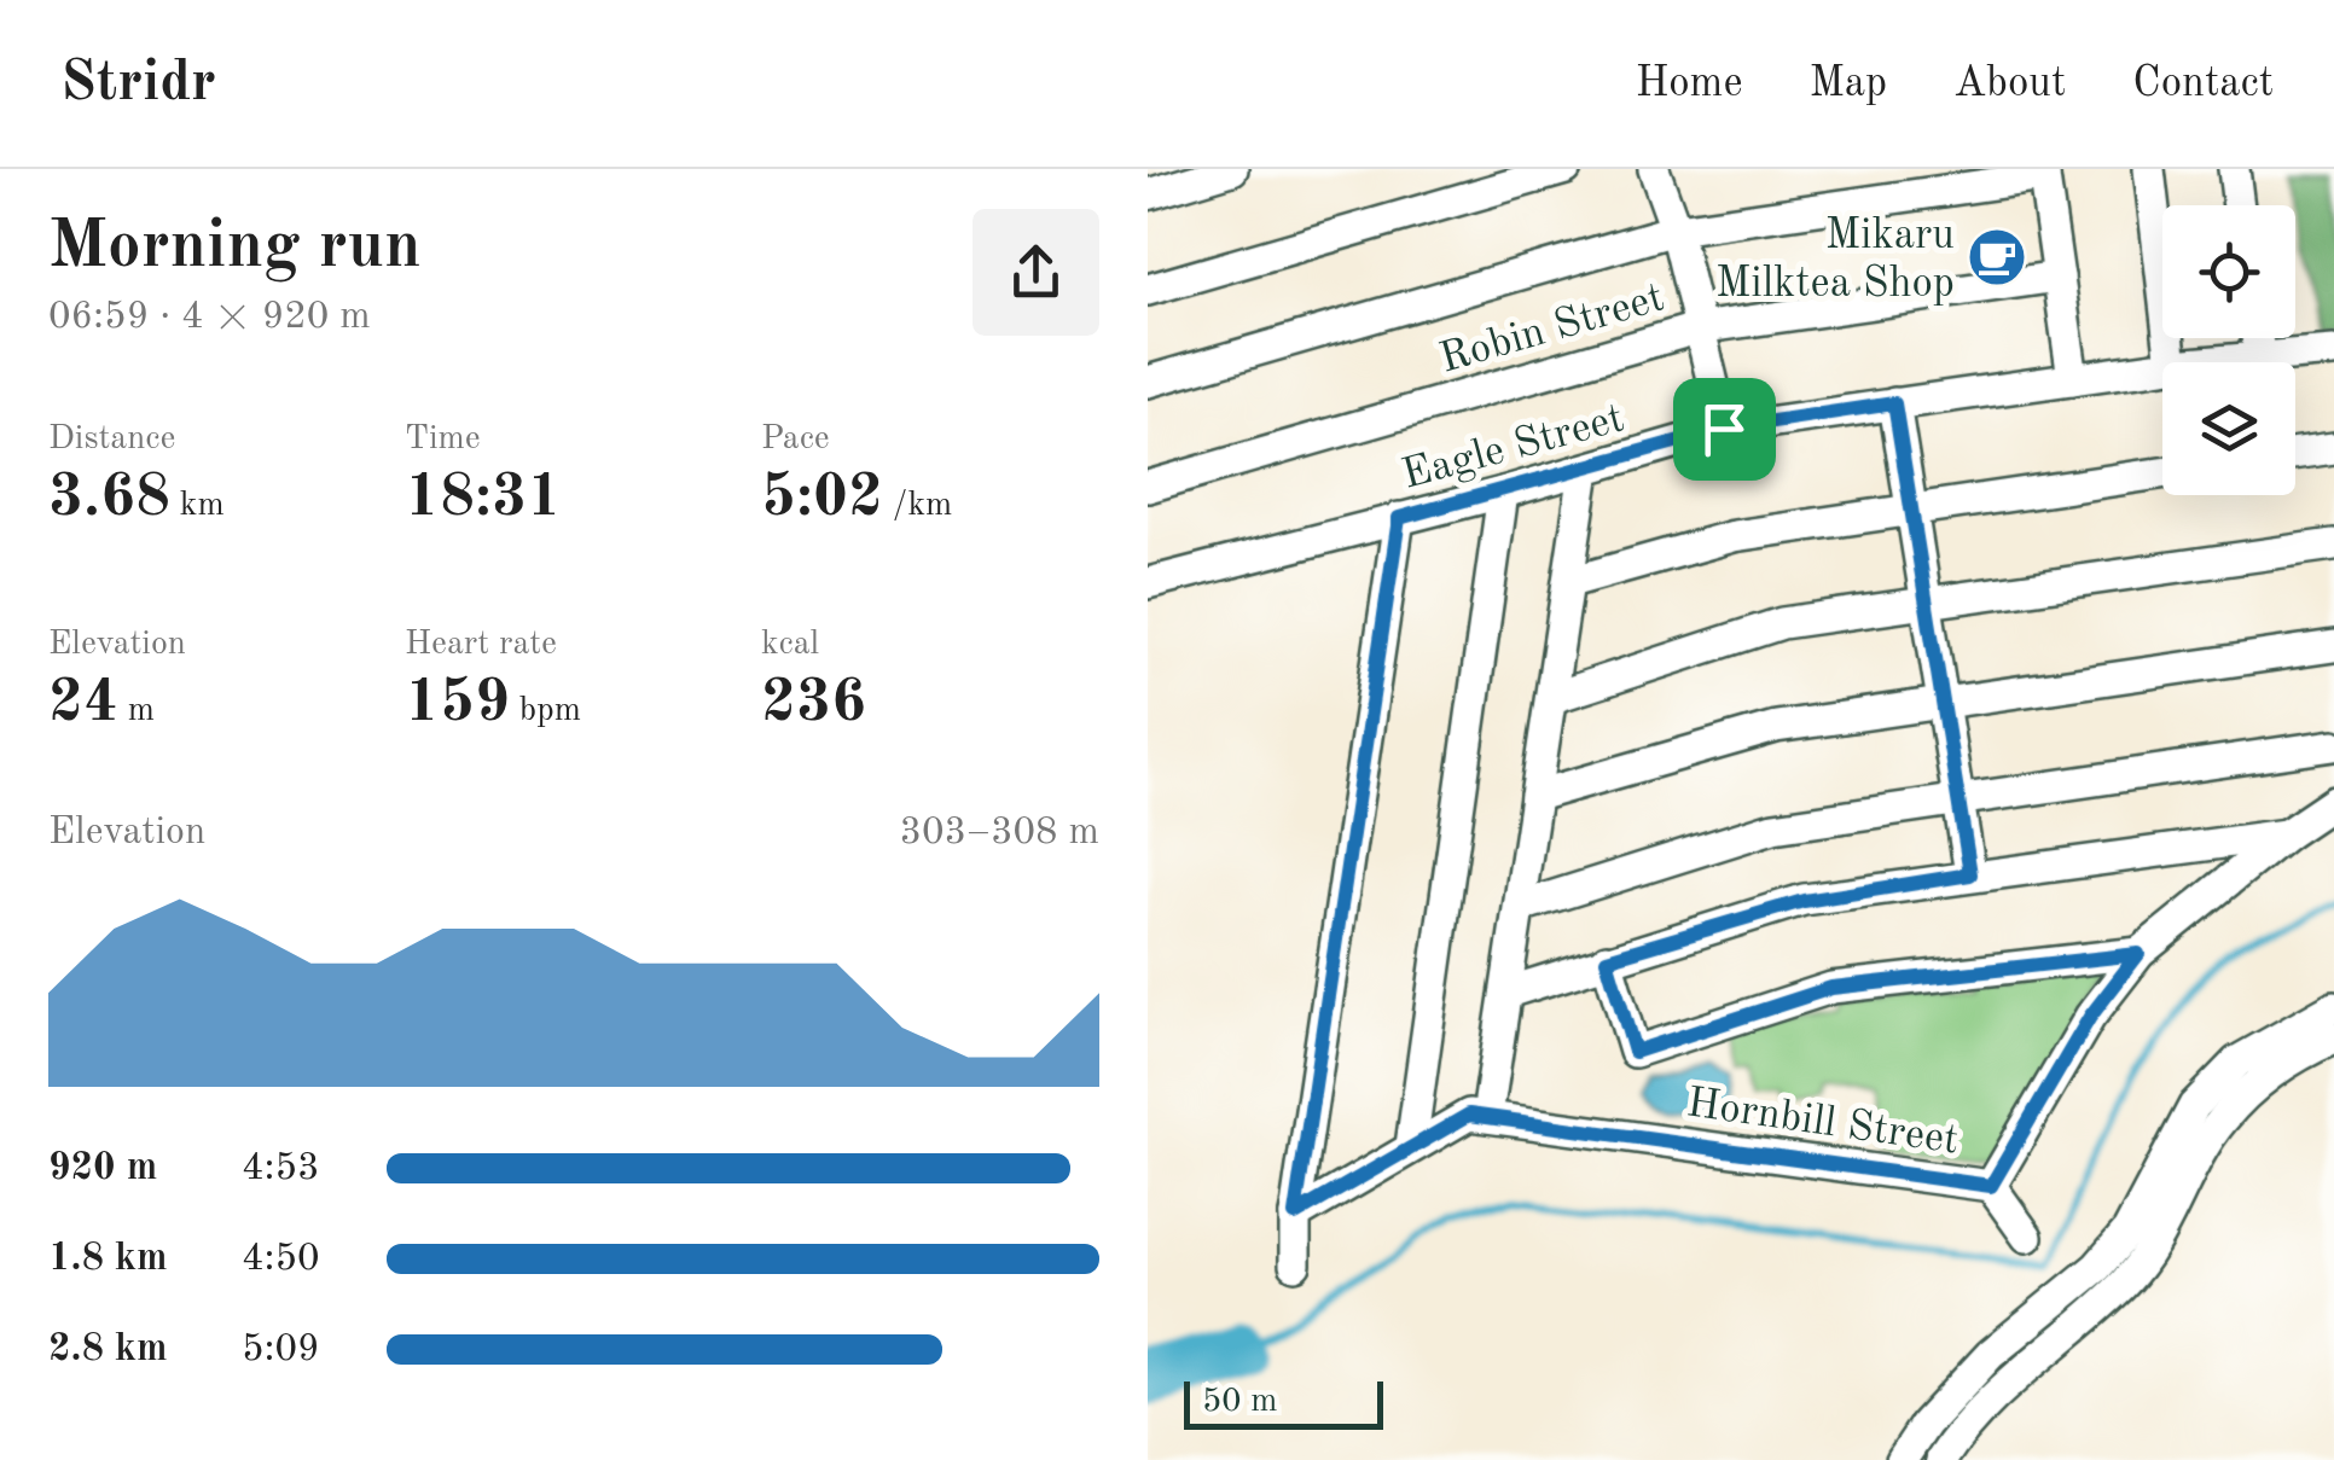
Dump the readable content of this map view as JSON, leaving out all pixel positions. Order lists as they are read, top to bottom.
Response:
{
  "streets": {
    "street": ["Robin Street", "Eagle Street", "Hornbill Street"]
  },
  "places": {
    "cafe": ["Mikaru Milktea Shop"]
  },
  "scale_bar": "50 m",
  "page": {
    "header": "Stridr",
    "nav": [
      "Home",
      "Map",
      "About",
      "Contact"
    ],
    "heading": ["Morning run", "06:59 · 4 × 920 m"],
    "stats": [
      ["Distance", "3.68 km"],
      ["Time", "18:31"],
      ["Pace", "5:02 /km"],
      ["Elevation", "24 m"],
      ["Heart rate", "159 bpm"],
      ["kcal", "236"]
    ],
    "chart": ["Elevation", "303–308 m"],
    "list": [
      {
        "name": "920 m",
        "note": "4:53"
      },
      {
        "name": "1.8 km",
        "note": "4:50"
      },
      {
        "name": "2.8 km",
        "note": "5:09"
      }
    ],
    "scale": "50 m"
  }
}
